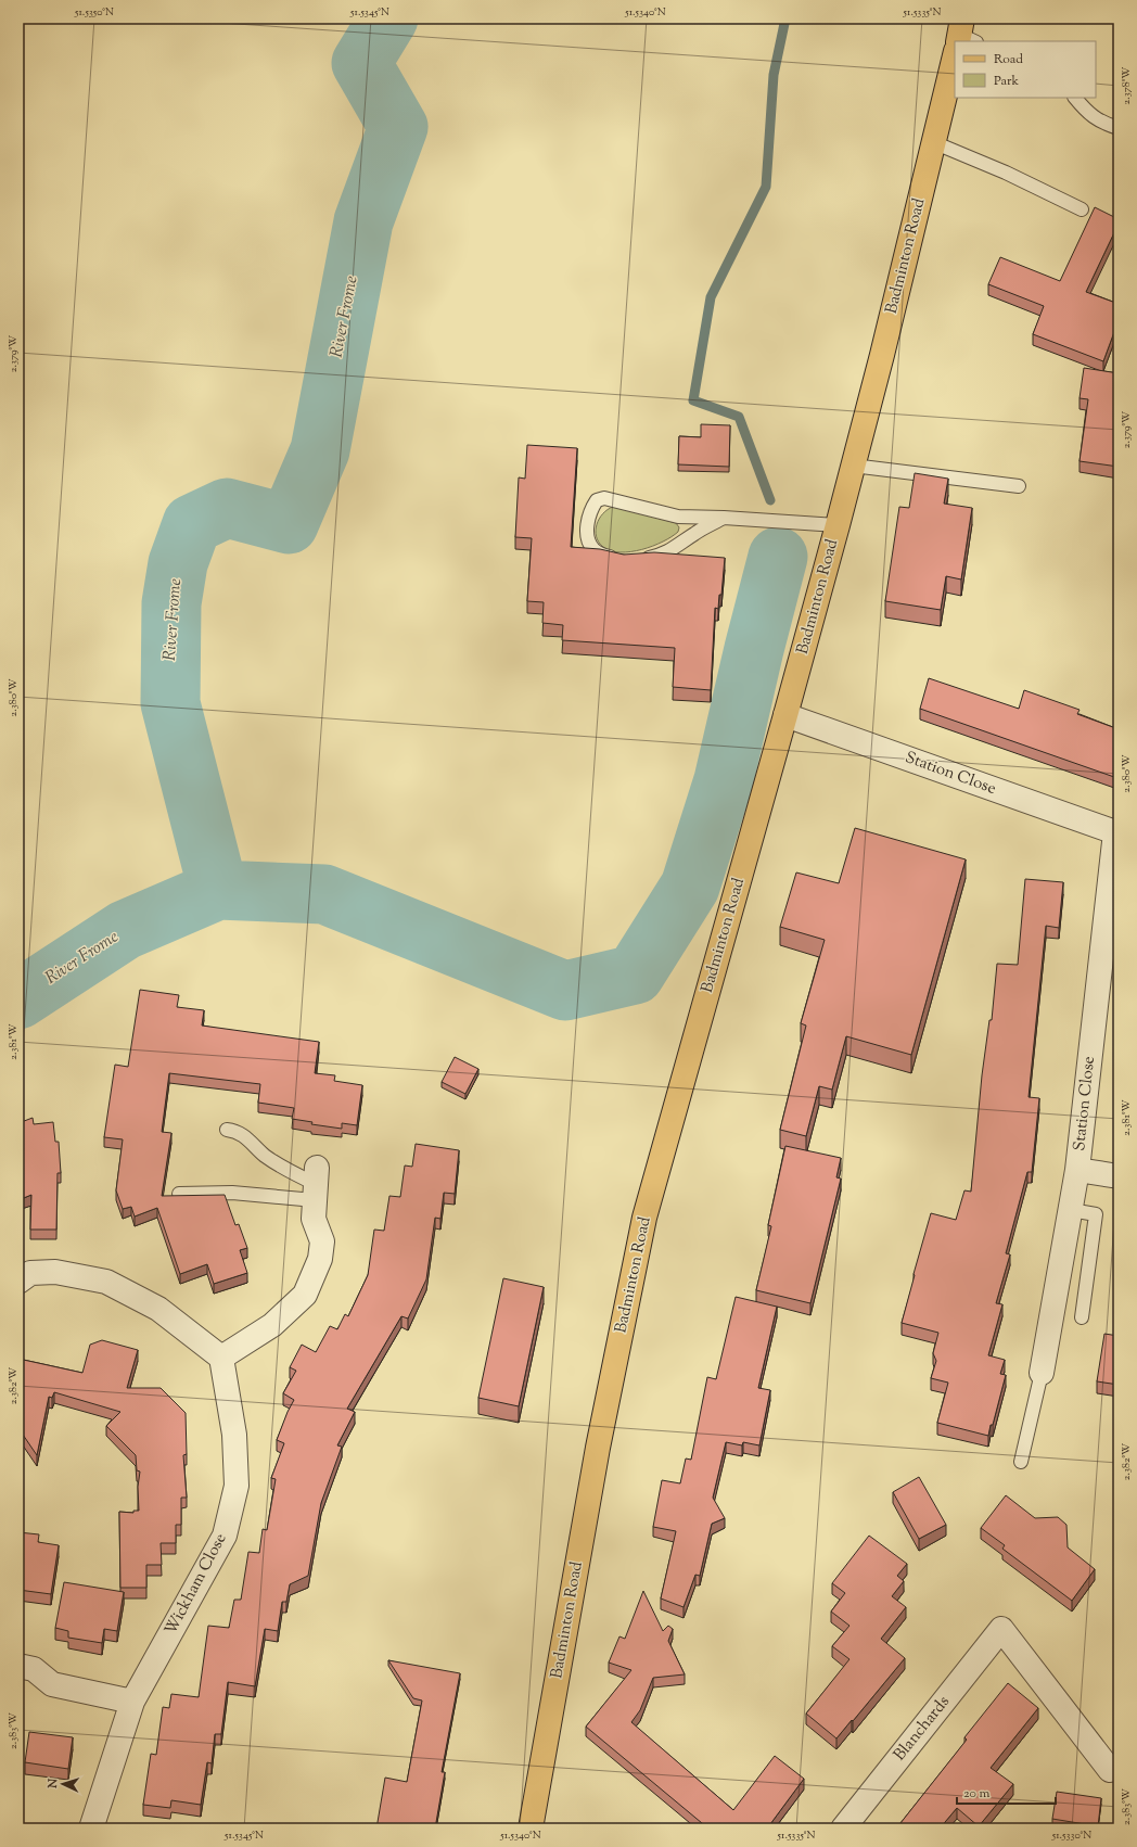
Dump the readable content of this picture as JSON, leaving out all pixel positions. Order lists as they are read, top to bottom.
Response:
{
  "streets": {
    "main road": ["Badminton Road"],
    "street": ["Station Close", "Wickham Close", "Blanchards"]
  },
  "crossings": [
    ["Badminton Road", "Station Close"]
  ],
  "water": ["River Frome"],
  "legend": ["Road", "Park"],
  "scale_bar": "20 m",
  "north": "left",
  "coordinates": [
    "51.5350°N",
    "51.5345°N",
    "51.5340°N",
    "51.5335°N",
    "2.378°W",
    "2.379°W",
    "2.380°W",
    "2.381°W",
    "2.382°W",
    "2.383°W",
    "51.5330°N"
  ]
}
